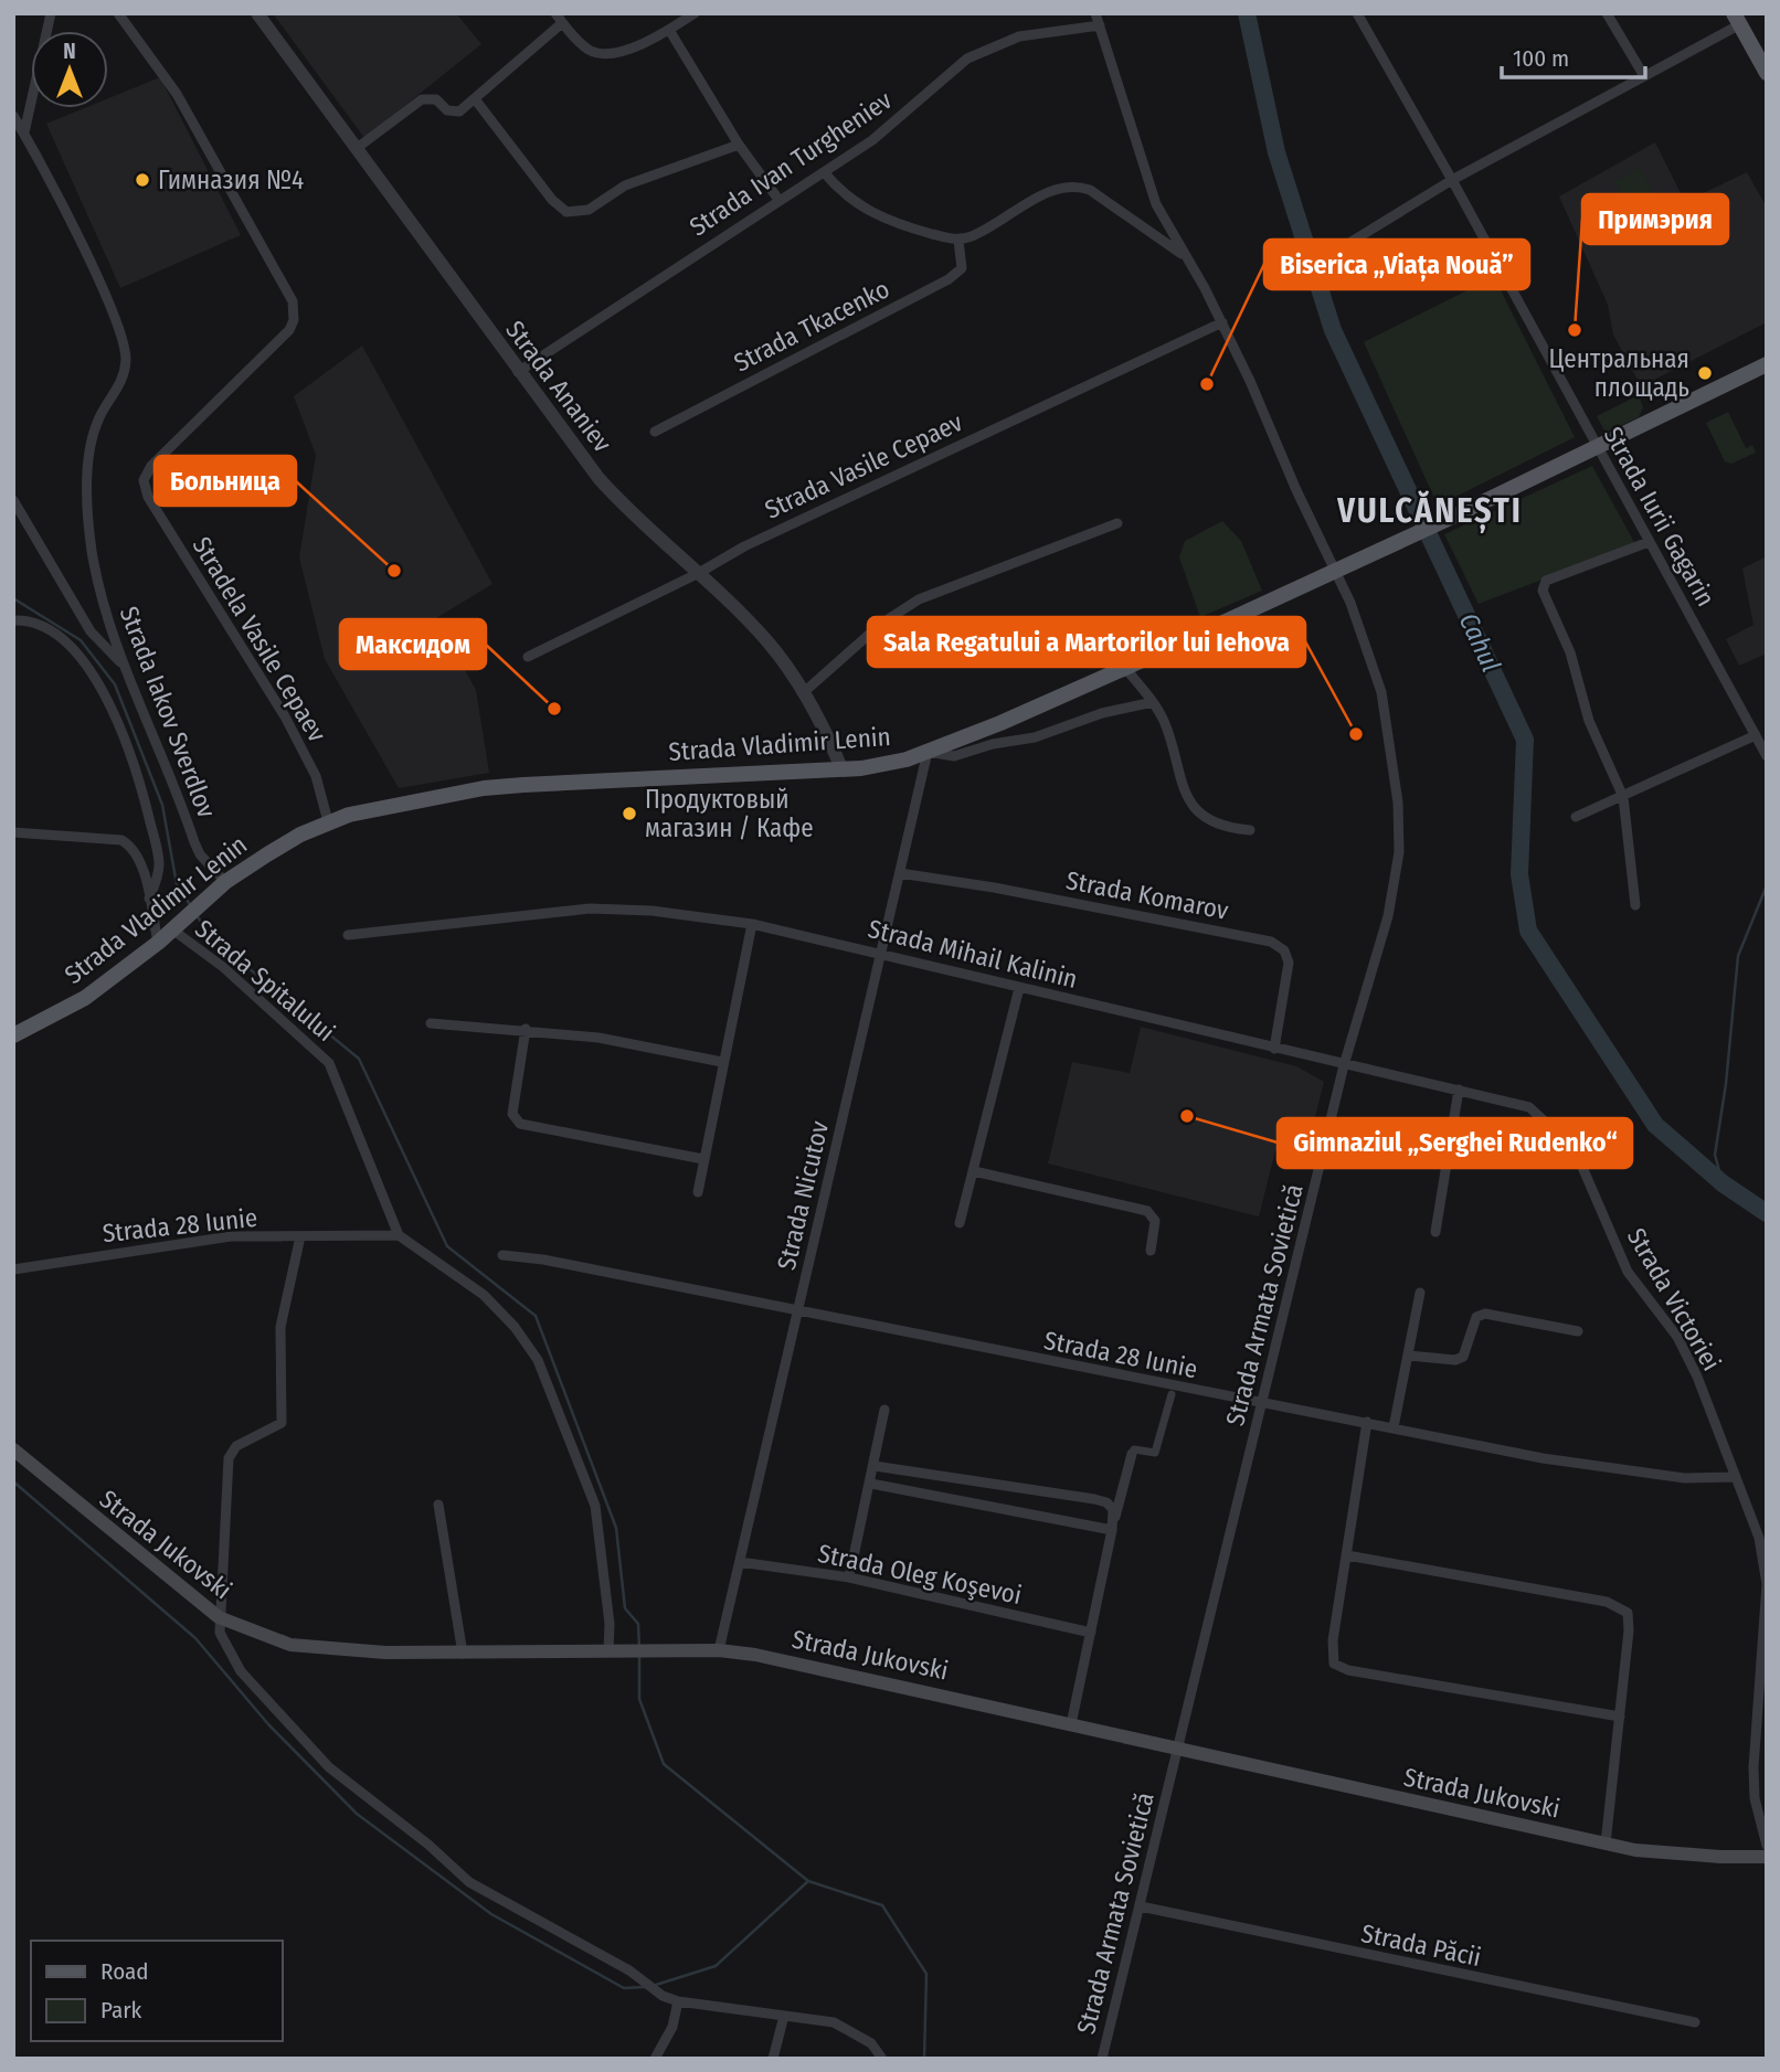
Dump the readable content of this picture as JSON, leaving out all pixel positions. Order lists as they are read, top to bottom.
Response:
{
  "streets": {
    "main road": ["Strada Vladimir Lenin", "Strada Jukovski"],
    "street": [
      "Strada Ivan Turgheniev",
      "Strada Tkacenko",
      "Strada Ananiev",
      "Strada Vasile Cepaev",
      "Strada Iurii Gagarin",
      "Stradela Vasile Cepaev",
      "Strada Iakov Sverdlov",
      "Strada Komarov",
      "Strada Mihail Kalinin",
      "Strada Spitalului",
      "Strada Nicutov",
      "Strada 28 Iunie",
      "Strada Victoriei",
      "Strada Armata Sovietică",
      "Strada Oleg Koşevoi",
      "Strada Păcii"
    ]
  },
  "crossings": [
    ["Strada Ivan Turgheniev", "Strada Ananiev"],
    ["Strada Ivan Turgheniev", "Strada Armata Sovietică"],
    ["Strada Ananiev", "Strada Vasile Cepaev"],
    ["Strada Ananiev", "Strada Vladimir Lenin"],
    ["Strada Vasile Cepaev", "Strada Armata Sovietică"],
    ["Strada Iurii Gagarin", "Strada Vladimir Lenin"],
    ["Stradela Vasile Cepaev", "Strada Vladimir Lenin"],
    ["Strada Iakov Sverdlov", "Strada Vladimir Lenin"],
    ["Strada Vladimir Lenin", "Strada Spitalului"],
    ["Strada Vladimir Lenin", "Strada Nicutov"],
    ["Strada Vladimir Lenin", "Strada Armata Sovietică"],
    ["Strada Komarov", "Strada Mihail Kalinin"],
    ["Strada Komarov", "Strada Nicutov"],
    ["Strada Mihail Kalinin", "Strada Nicutov"],
    ["Strada Mihail Kalinin", "Strada Victoriei"],
    ["Strada Mihail Kalinin", "Strada Armata Sovietică"],
    ["Strada Spitalului", "Strada 28 Iunie"],
    ["Strada Nicutov", "Strada 28 Iunie"],
    ["Strada Nicutov", "Strada Jukovski"],
    ["Strada Nicutov", "Strada Oleg Koşevoi"],
    ["Strada 28 Iunie", "Strada Victoriei"],
    ["Strada 28 Iunie", "Strada Armata Sovietică"],
    ["Strada Armata Sovietică", "Strada Jukovski"],
    ["Strada Armata Sovietică", "Strada Păcii"]
  ],
  "districts": ["VULCĂNEȘTI"],
  "water": ["Cahul"],
  "places": [
    "Гимназия №4",
    "Примэрия",
    "Центральная площадь",
    "Biserica „Viața Nouă”",
    "Больница",
    "Максидом",
    "Sala Regatului a Martorilor lui Iehova",
    "Продуктовый магазин / Кафе",
    "Gimnaziul „Serghei Rudenko“"
  ],
  "legend": ["Road", "Park"],
  "scale_bar": "100 m",
  "north": "top"
}
